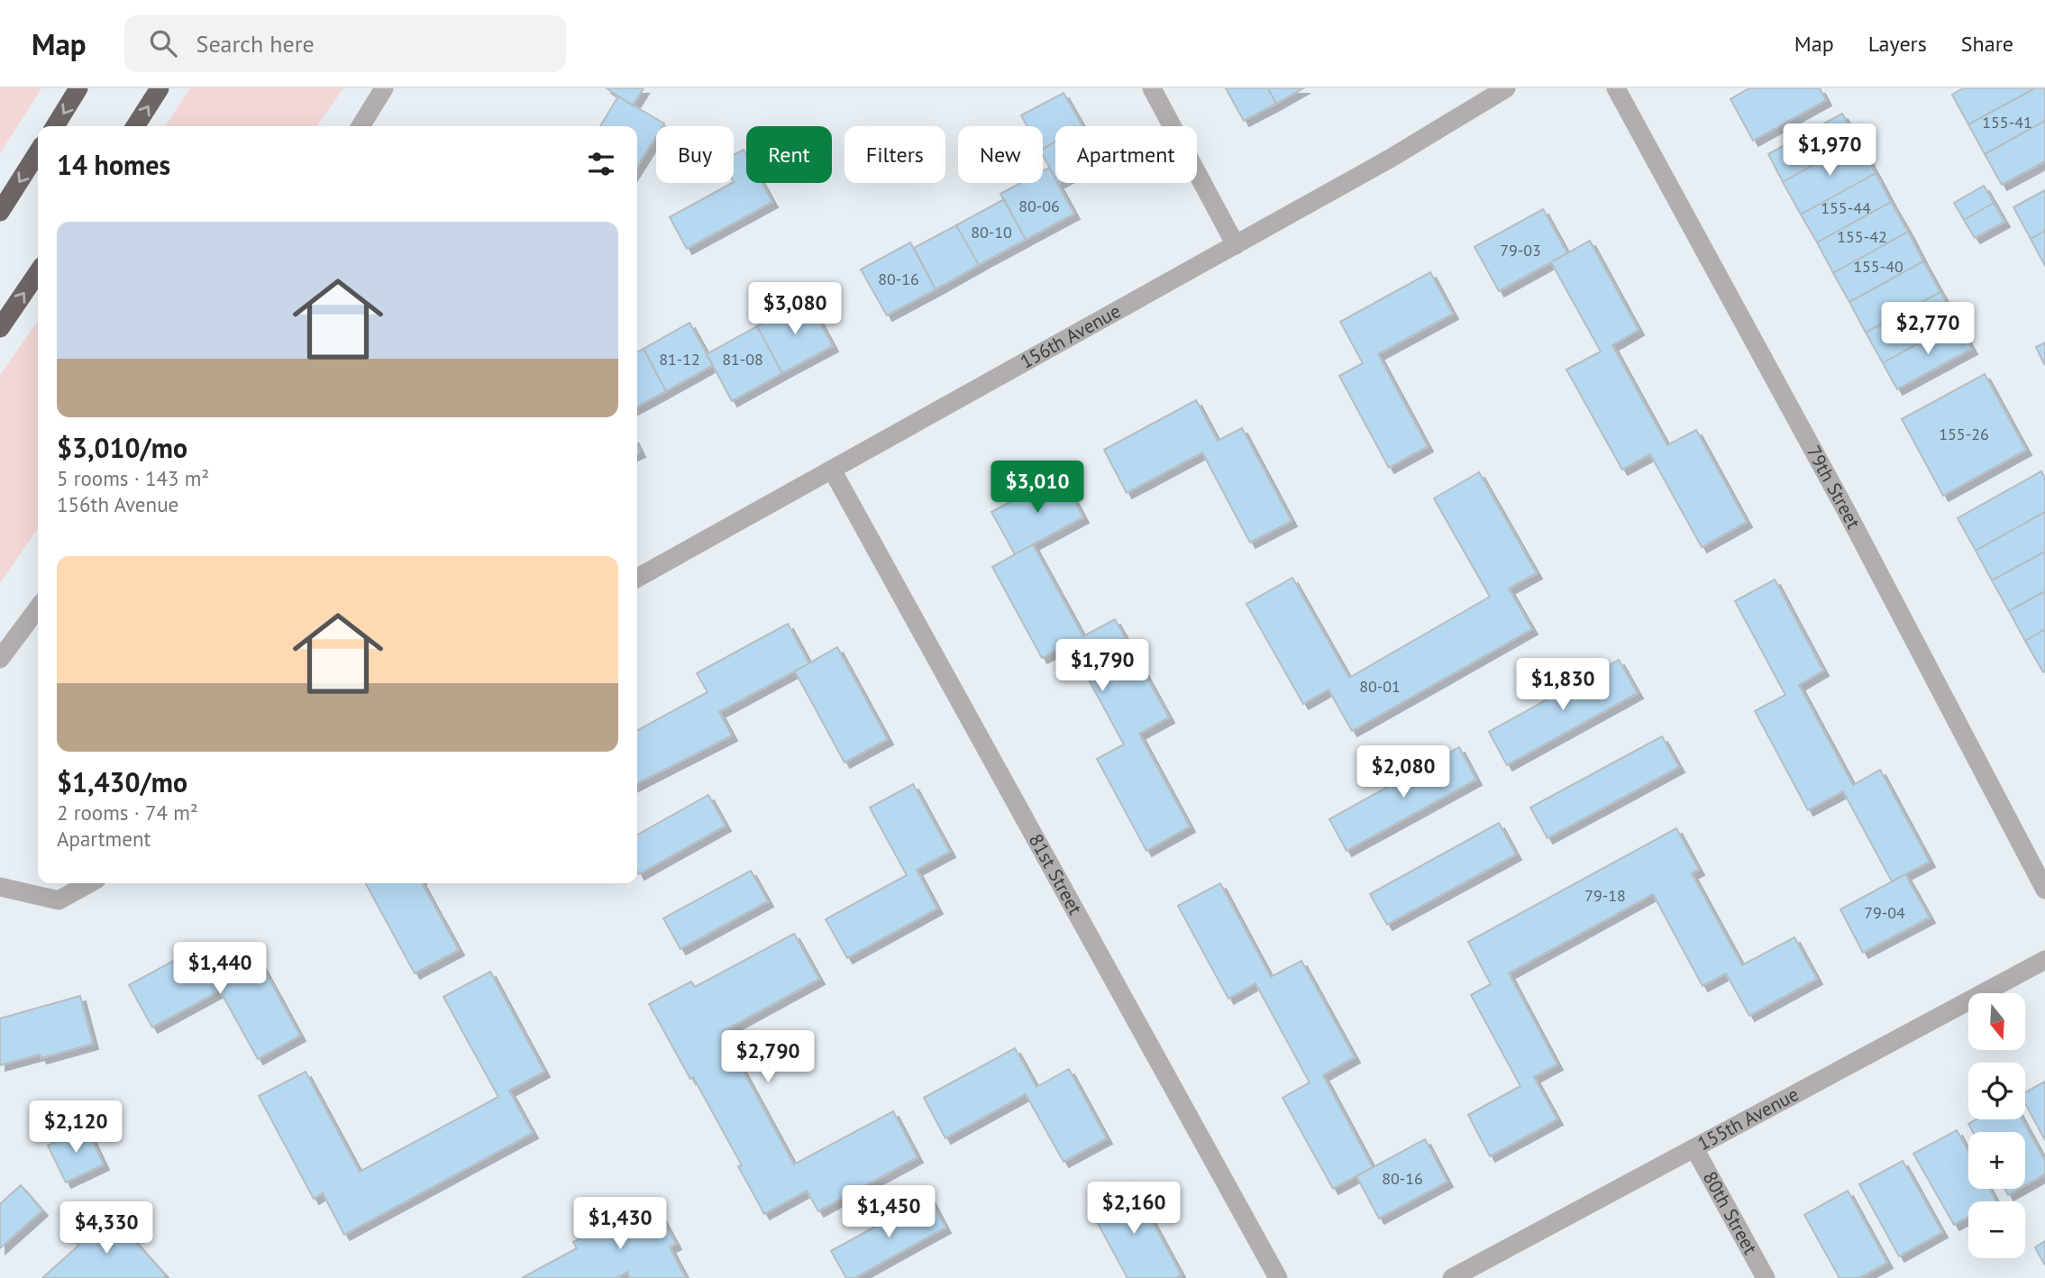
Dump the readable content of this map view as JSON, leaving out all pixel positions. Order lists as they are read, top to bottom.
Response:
{
  "streets": {
    "street": [
      "156th Avenue",
      "79th Street",
      "81st Street",
      "155th Avenue",
      "80th Street"
    ]
  },
  "crossings": [
    ["156th Avenue", "81st Street"],
    ["155th Avenue", "80th Street"]
  ],
  "house_numbers": [
    "155-41",
    "80-06",
    "155-44",
    "80-10",
    "155-42",
    "79-03",
    "155-40",
    "80-16",
    "81-12",
    "81-08",
    "155-26",
    "80-01",
    "79-18",
    "79-04",
    "80-16"
  ],
  "north": "bottom",
  "page": {
    "header": "Map",
    "search": "Search here",
    "nav": ["Map", "Layers", "Share"],
    "price": [
      "$1,970",
      "$3,080",
      "$2,770",
      "$3,010",
      "$1,790",
      "$1,830",
      "$2,080",
      "$1,440",
      "$2,790",
      "$2,120",
      "$2,160",
      "$1,450",
      "$1,430",
      "$4,330"
    ],
    "chip": [
      "Buy",
      "Rent",
      "Filters",
      "New",
      "Apartment"
    ],
    "heading": "14 homes",
    "list": [
      {
        "name": "$3,010/mo",
        "note": "5 rooms · 143 m² · 156th Avenue"
      },
      {
        "name": "$1,430/mo",
        "note": "2 rooms · 74 m² · Apartment"
      }
    ],
    "map_buttons": ["+", "−"]
  }
}
